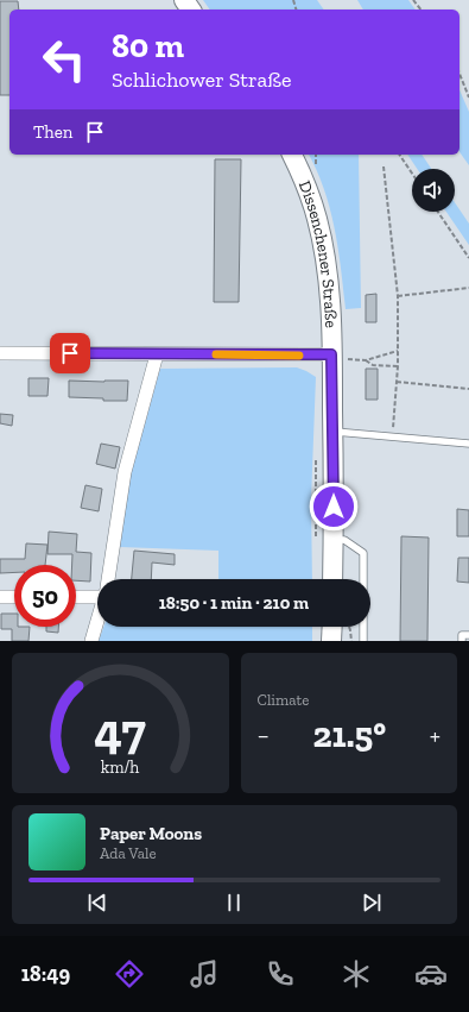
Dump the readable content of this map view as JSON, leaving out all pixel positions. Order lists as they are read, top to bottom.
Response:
{
  "streets": {
    "main road": ["Dissenchener Straße"]
  },
  "page": {
    "turn": ["80 m", "Schlichower Straße"],
    "then": "Then",
    "limit": "50",
    "trip": "18:50 · 1 min · 210 m",
    "tile": "Climate",
    "heat": ["−", "21.5°", "+"],
    "song": ["Paper Moons", "Ada Vale"],
    "tabs": "18:49",
    "gauge": ["47", "km/h"]
  }
}
